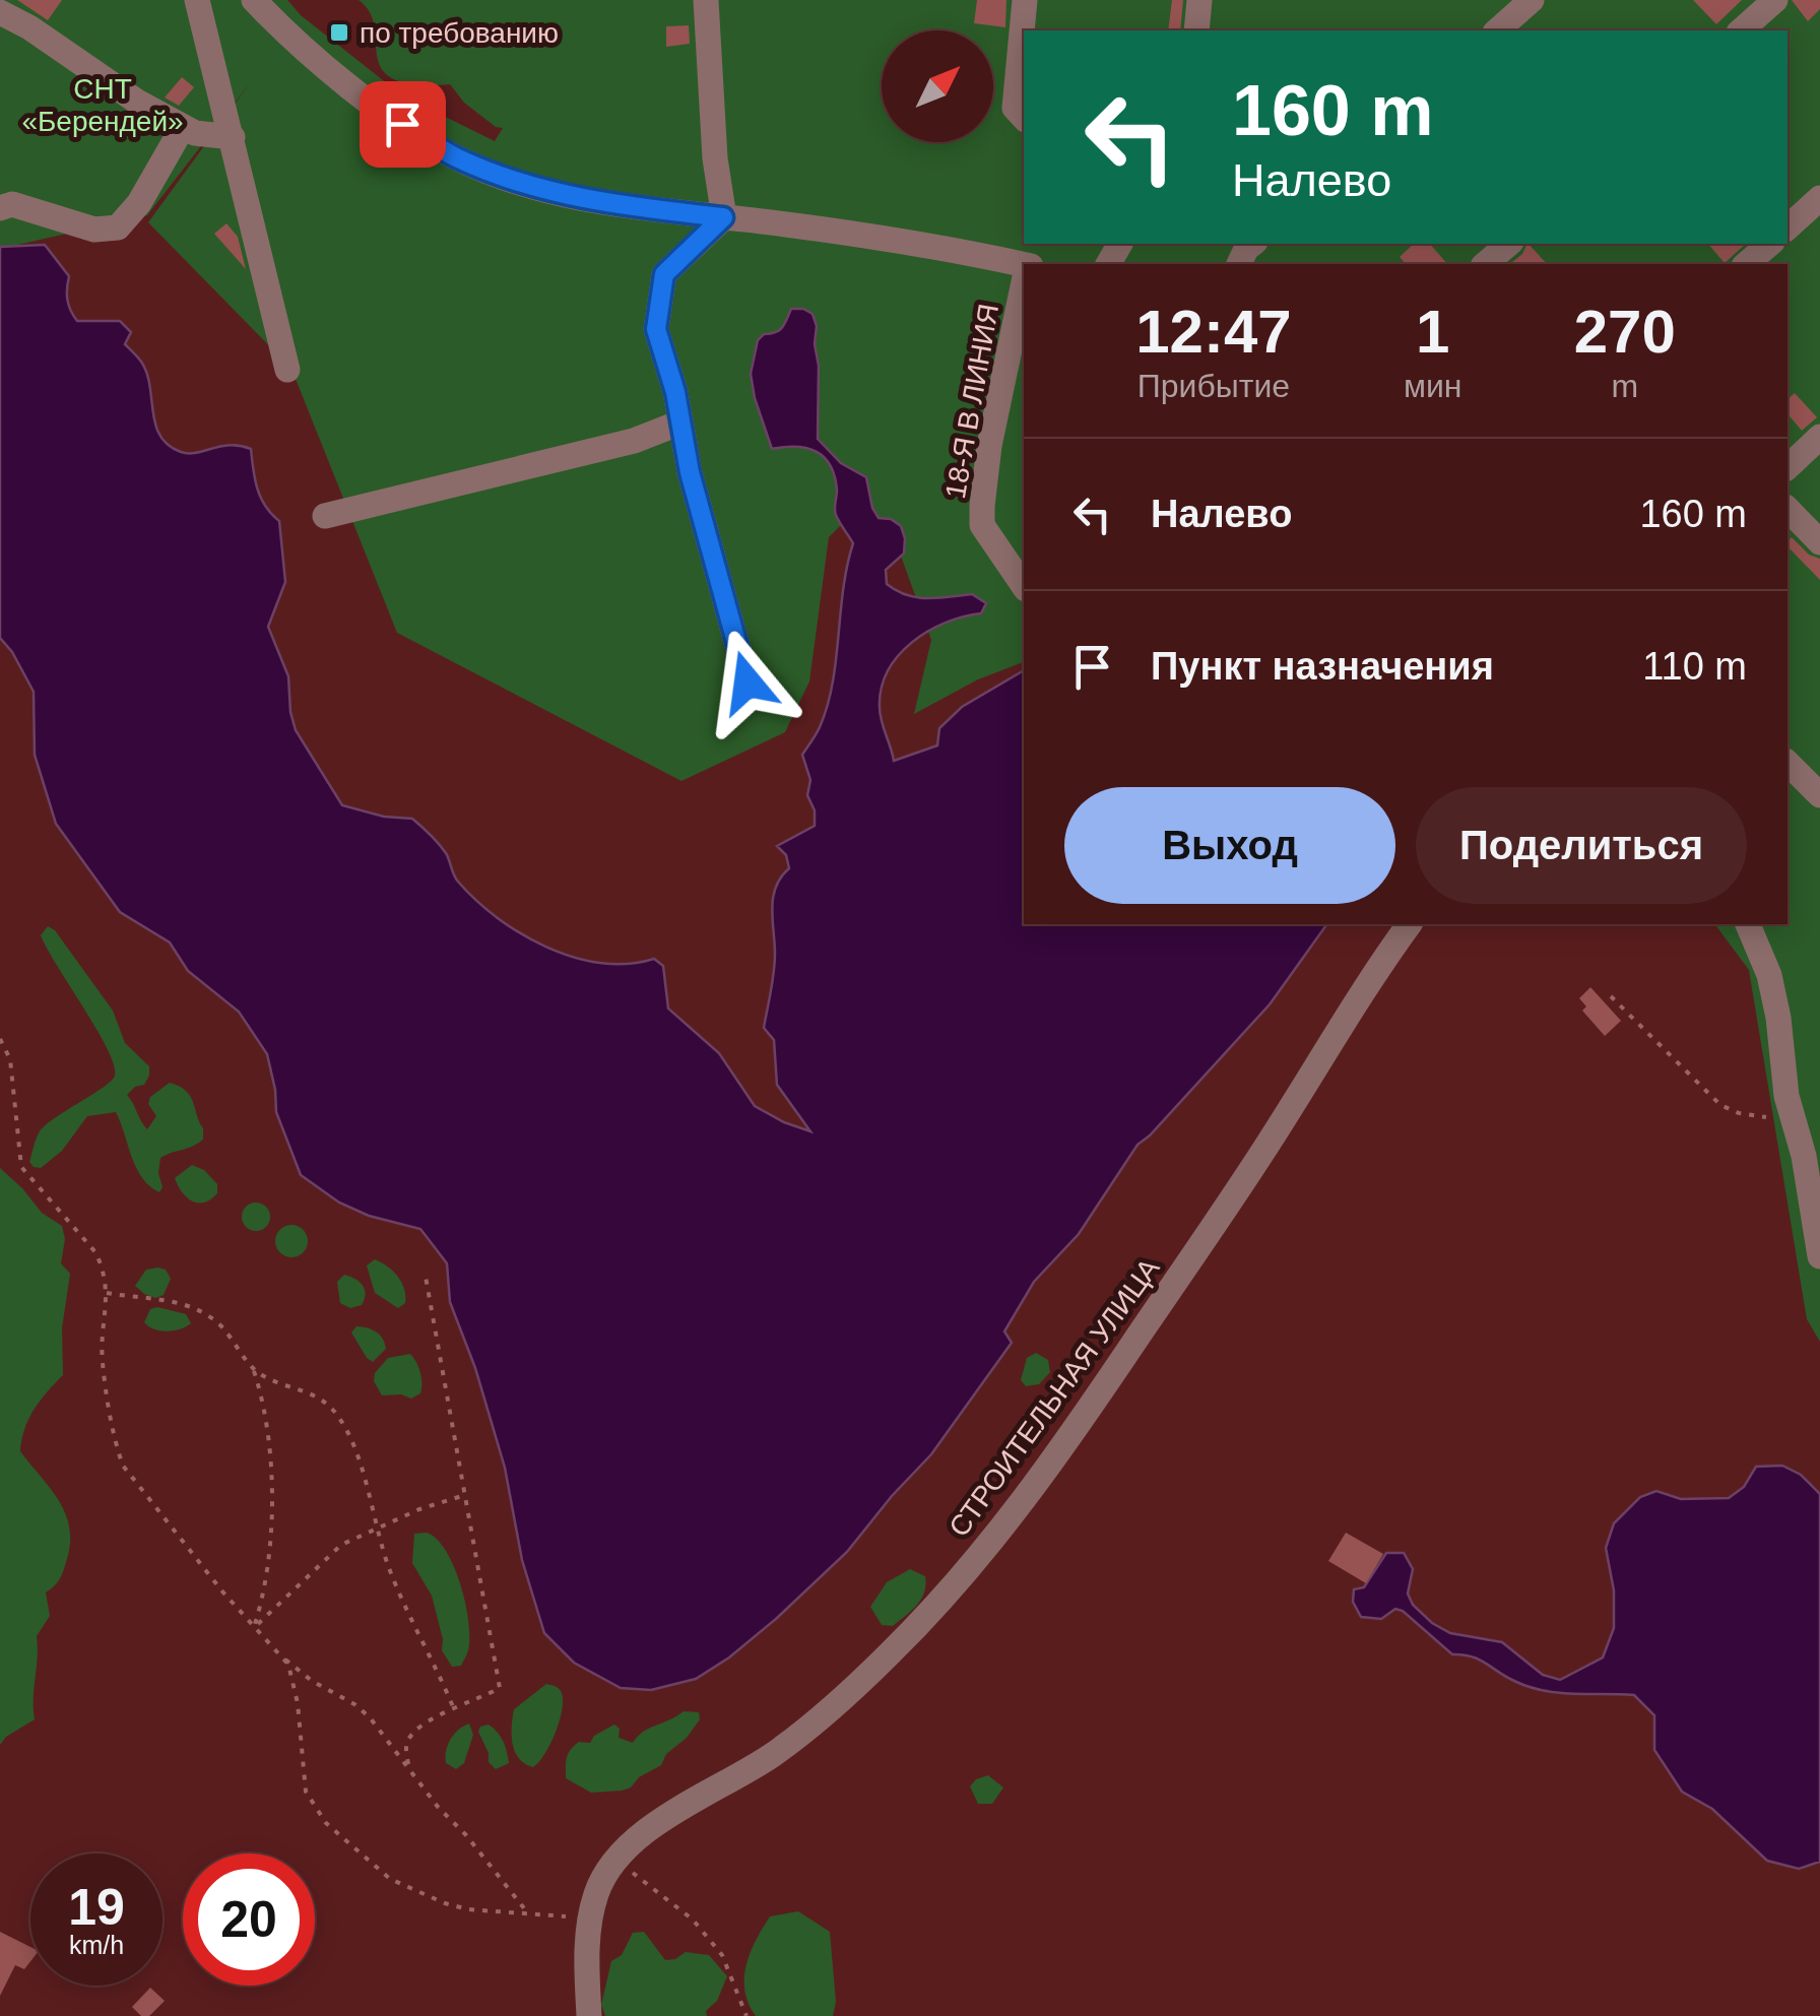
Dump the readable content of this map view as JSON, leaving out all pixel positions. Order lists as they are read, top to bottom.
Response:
{
  "streets": {
    "street": ["18-Я В ЛИНИЯ", "СТРОИТЕЛЬНАЯ УЛИЦА"]
  },
  "parks": ["СНТ «Берендей»"],
  "places": {
    "transit": ["по требованию"]
  },
  "north": "top right",
  "page": {
    "turn": ["160 m", "Налево"],
    "eta": [
      "12:47",
      "Прибытие",
      "1",
      "мин",
      "270",
      "m"
    ],
    "list": [
      {
        "name": "Налево",
        "value": "160 m"
      },
      {
        "name": "Пункт назначения",
        "value": "110 m"
      }
    ],
    "buttons": ["Выход", "Поделиться"],
    "speed": "19 km/h",
    "limit": "20"
  }
}
